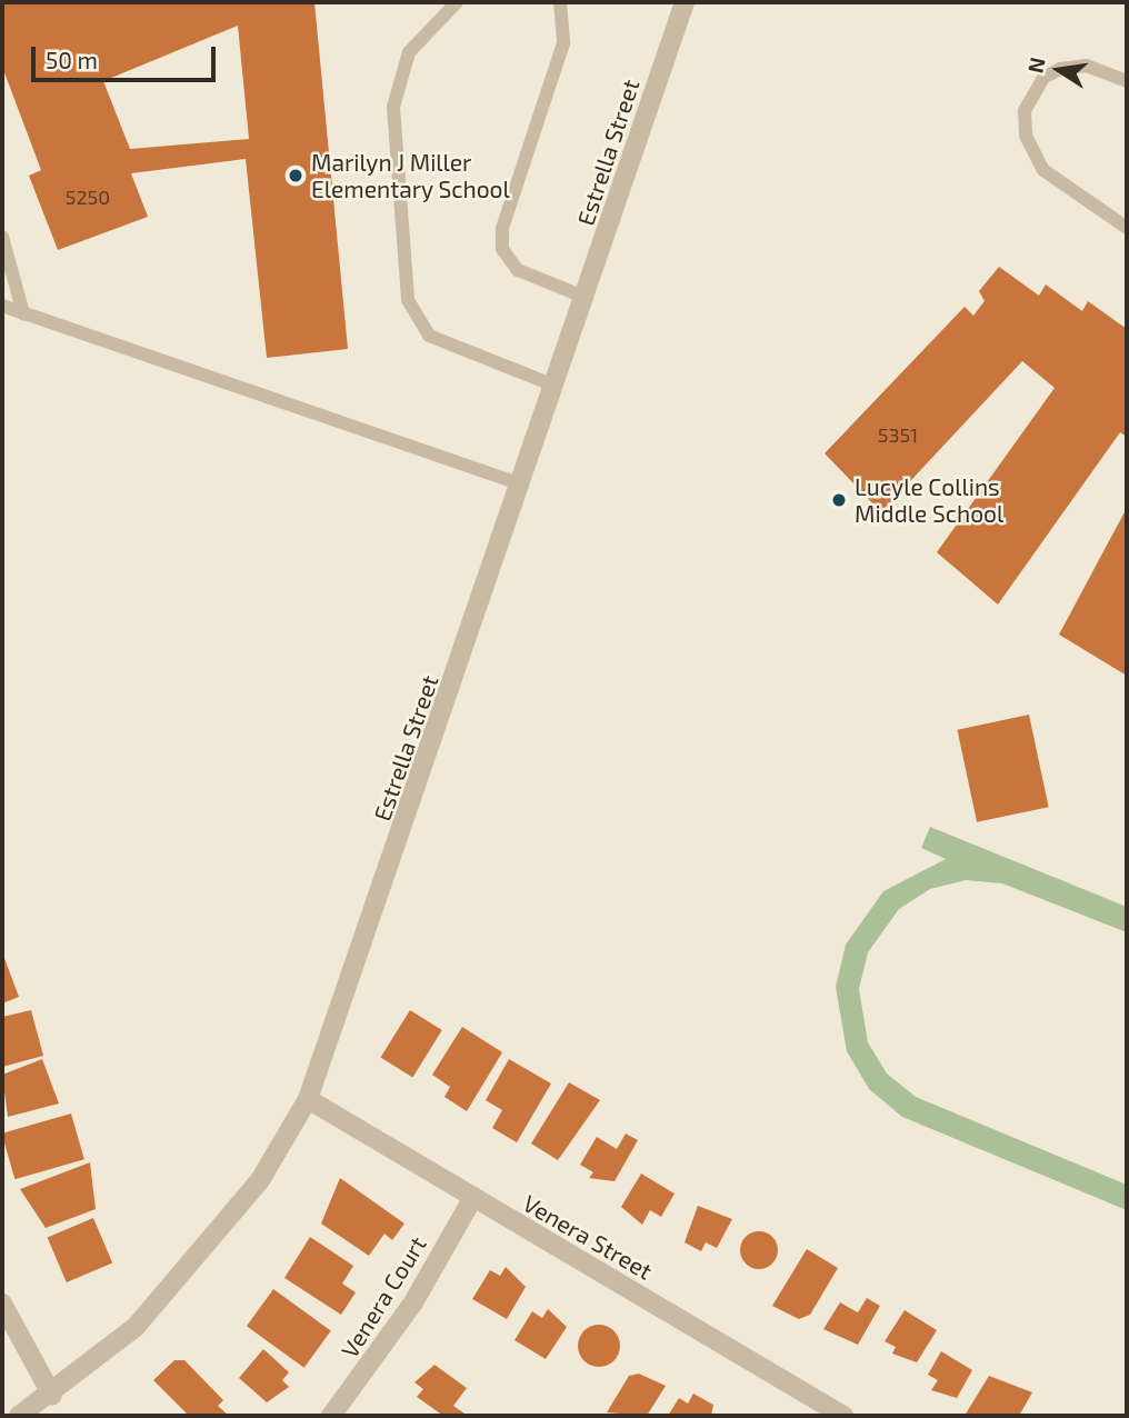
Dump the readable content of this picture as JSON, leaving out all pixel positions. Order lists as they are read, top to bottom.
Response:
{
  "streets": {
    "street": ["Estrella Street", "Venera Street", "Venera Court"]
  },
  "crossings": [
    ["Estrella Street", "Venera Street"],
    ["Venera Street", "Venera Court"]
  ],
  "places": ["Marilyn J Miller Elementary School", "Lucyle Collins Middle School"],
  "house_numbers": ["5250", "5351"],
  "scale_bar": "50 m",
  "north": "left"
}
